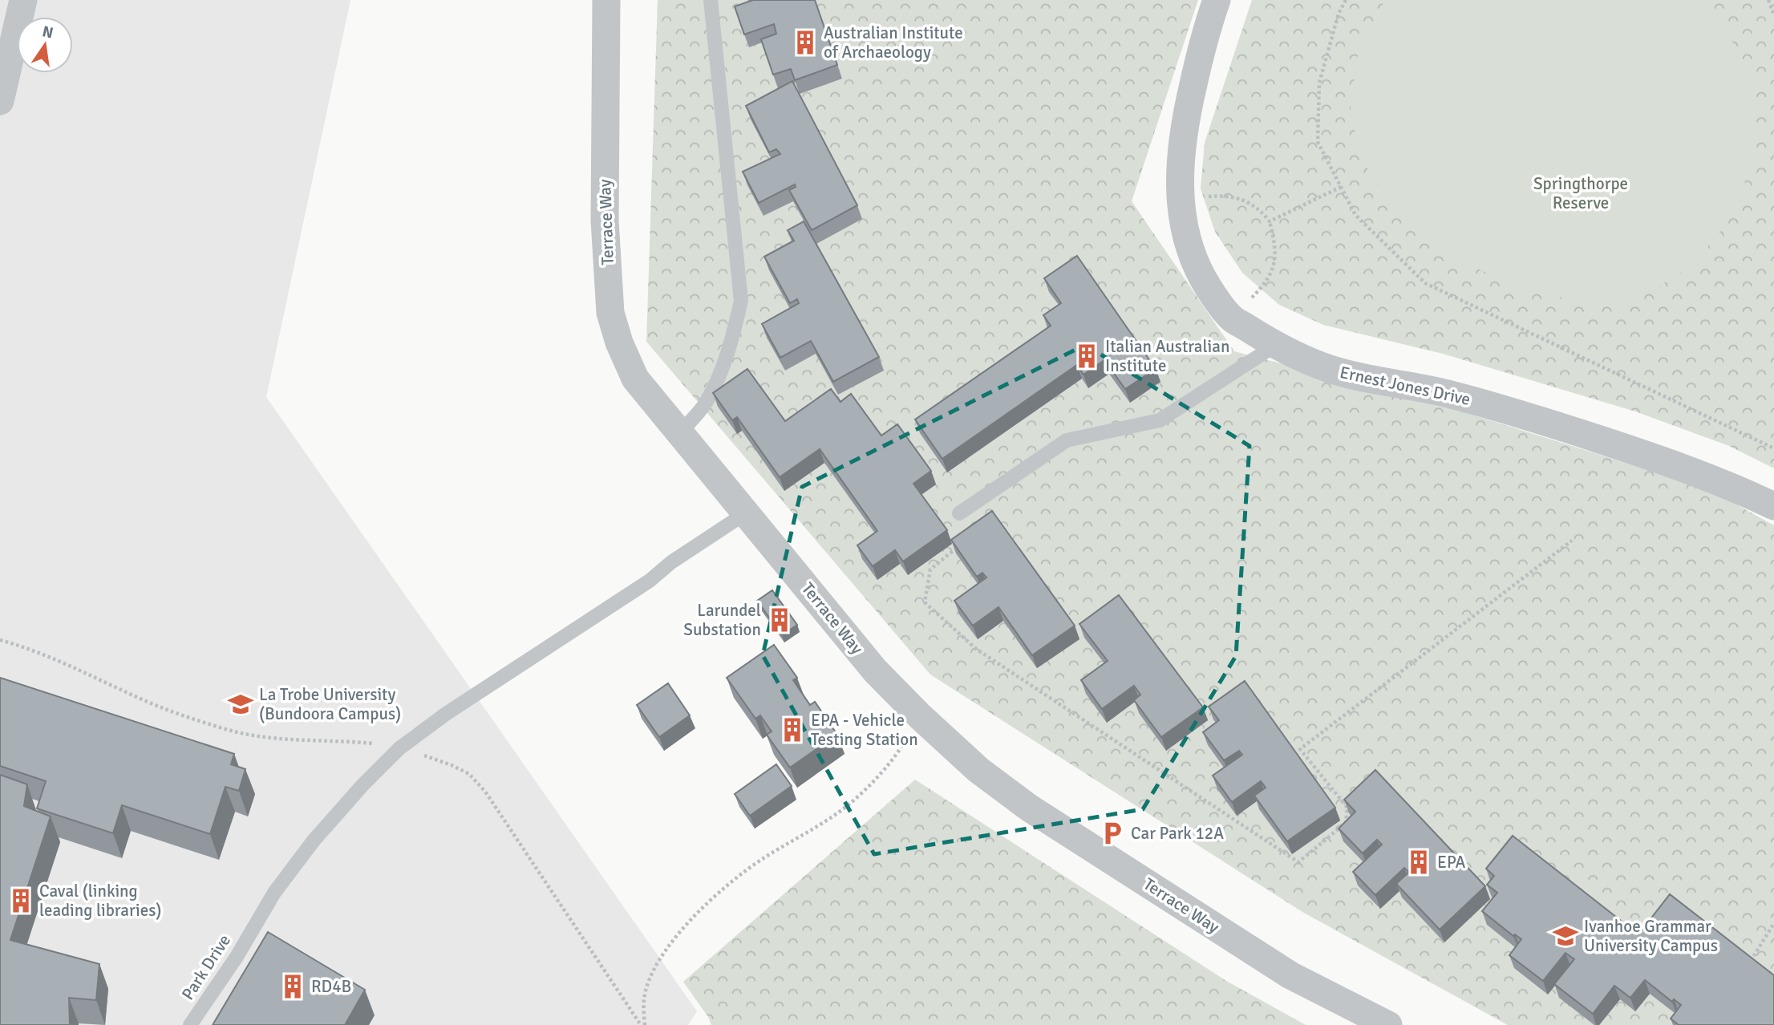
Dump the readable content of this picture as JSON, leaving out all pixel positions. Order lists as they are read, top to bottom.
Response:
{
  "streets": {
    "street": ["Terrace Way", "Ernest Jones Drive"],
    "lane": ["Park Drive"]
  },
  "crossings": [
    ["Terrace Way", "Park Drive"]
  ],
  "parks": ["Springthorpe Reserve"],
  "places": {
    "building": [
      "Australian Institute of Archaeology",
      "Italian Australian Institute",
      "Larundel Substation",
      "EPA - Vehicle Testing Station",
      "EPA",
      "Caval (linking leading libraries)",
      "RD4B"
    ],
    "school or university": ["La Trobe University (Bundoora Campus)", "Ivanhoe Grammar University Campus"],
    "parking": ["Car Park 12A"]
  },
  "north": "top"
}
